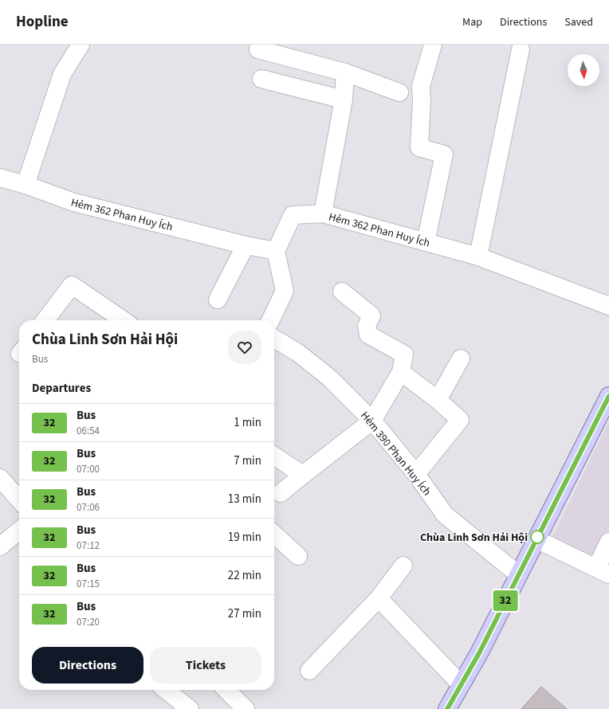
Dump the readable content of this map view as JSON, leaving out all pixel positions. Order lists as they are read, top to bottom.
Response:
{
  "streets": {
    "street": ["Hẻm 362 Phan Huy Ích", "Hẻm 390 Phan Huy Ích"]
  },
  "places": ["Chùa Linh Sơn Hải Hội"],
  "lines": ["bus line 32"],
  "north": "bottom",
  "page": {
    "header": "Hopline",
    "nav": ["Map", "Directions", "Saved"],
    "on_map": "32",
    "heading": [
      ["Chùa Linh Sơn Hải Hội", "Bus"],
      "Departures"
    ],
    "list": [
      {
        "mark": "32",
        "name": "Bus",
        "note": "06:54",
        "value": "1 min"
      },
      {
        "mark": "32",
        "name": "Bus",
        "note": "07:00",
        "value": "7 min"
      },
      {
        "mark": "32",
        "name": "Bus",
        "note": "07:06",
        "value": "13 min"
      },
      {
        "mark": "32",
        "name": "Bus",
        "note": "07:12",
        "value": "19 min"
      },
      {
        "mark": "32",
        "name": "Bus",
        "note": "07:15",
        "value": "22 min"
      },
      {
        "mark": "32",
        "name": "Bus",
        "note": "07:20",
        "value": "27 min"
      }
    ],
    "buttons": ["Directions", "Tickets"]
  }
}
